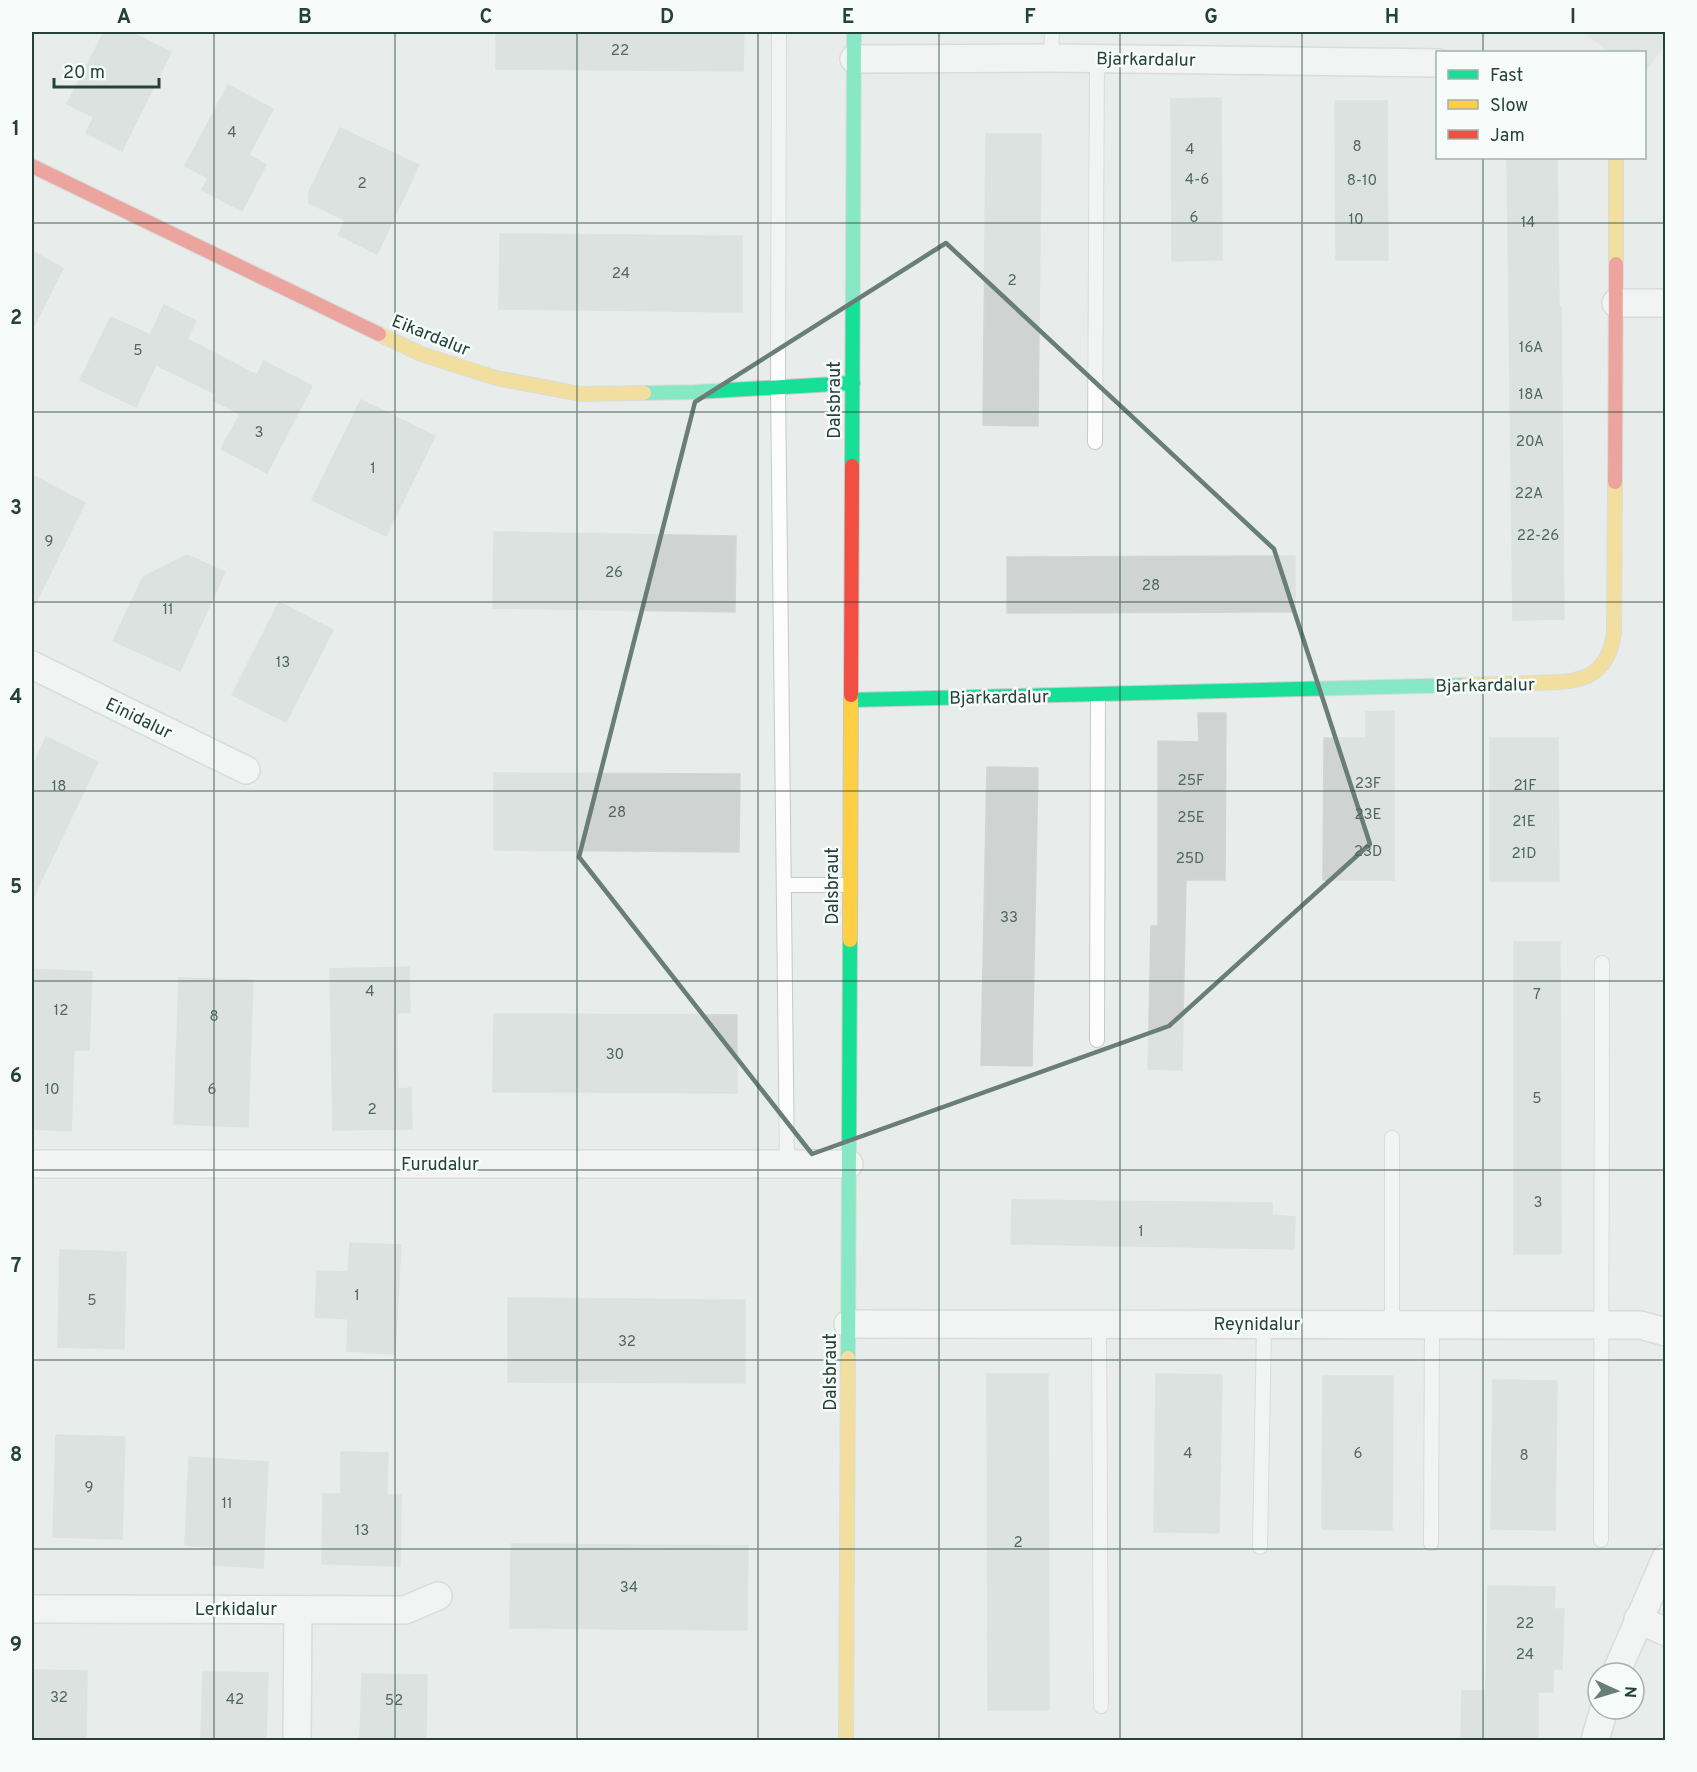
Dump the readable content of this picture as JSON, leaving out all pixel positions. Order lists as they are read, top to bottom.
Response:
{
  "streets": {
    "street": [
      "Bjarkardalur",
      "Eikardalur",
      "Dalsbraut",
      "Einidalur",
      "Furudalur",
      "Reynidalur",
      "Lerkidalur"
    ]
  },
  "crossings": [
    ["Bjarkardalur", "Dalsbraut"],
    ["Eikardalur", "Dalsbraut"],
    ["Dalsbraut", "Furudalur"],
    ["Dalsbraut", "Reynidalur"]
  ],
  "house_numbers": [
    "22",
    "4",
    "8",
    "4",
    "4-6",
    "8-10",
    "2",
    "6",
    "10",
    "14",
    "24",
    "2",
    "16A",
    "5",
    "18A",
    "3",
    "20A",
    "1",
    "22A",
    "22-26",
    "9",
    "26",
    "28",
    "11",
    "13",
    "25F",
    "23F",
    "21F",
    "18",
    "28",
    "23E",
    "25E",
    "21E",
    "23D",
    "21D",
    "25D",
    "33",
    "4",
    "7",
    "12",
    "8",
    "30",
    "10",
    "6",
    "5",
    "2",
    "3",
    "1",
    "1",
    "5",
    "32",
    "4",
    "6",
    "8",
    "9",
    "11",
    "13",
    "2",
    "34",
    "22",
    "24",
    "32",
    "42",
    "52"
  ],
  "legend": ["Fast", "Slow", "Jam"],
  "scale_bar": "20 m",
  "north": "right",
  "grid": {
    "columns": [
      "A",
      "B",
      "C",
      "D",
      "E",
      "F",
      "G",
      "H",
      "I"
    ],
    "rows": [
      "1",
      "2",
      "3",
      "4",
      "5",
      "6",
      "7",
      "8",
      "9"
    ]
  }
}
